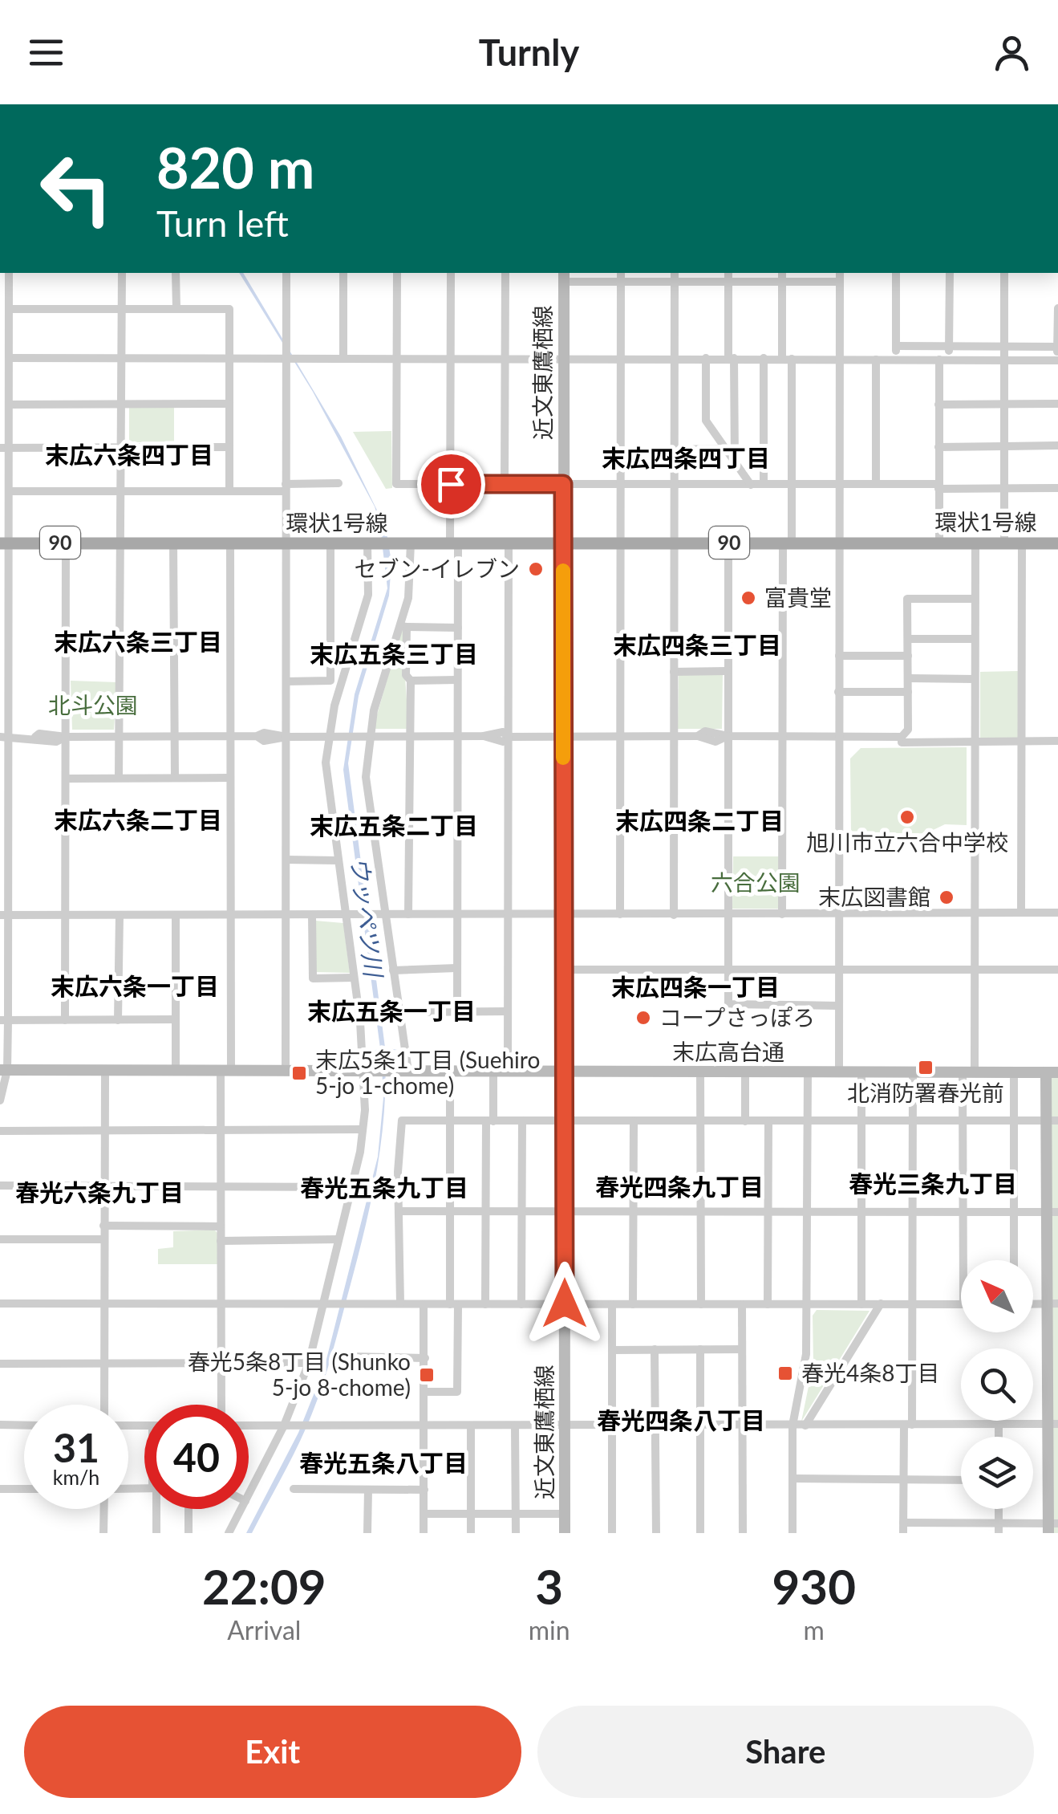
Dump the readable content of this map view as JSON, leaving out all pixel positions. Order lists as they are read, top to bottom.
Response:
{
  "streets": {
    "main road": ["環状1号線", "90"],
    "street": ["近文東鷹栖線", "末広高台通"]
  },
  "crossings": [
    ["近文東鷹栖線", "環状1号線"],
    ["近文東鷹栖線", "末広高台通"]
  ],
  "districts": [
    "末広六条四丁目",
    "末広四条四丁目",
    "末広六条三丁目",
    "末広四条三丁目",
    "末広五条三丁目",
    "末広六条二丁目",
    "末広四条二丁目",
    "末広五条二丁目",
    "末広六条一丁目",
    "末広四条一丁目",
    "末広五条一丁目",
    "春光三条九丁目",
    "春光四条九丁目",
    "春光五条九丁目",
    "春光六条九丁目",
    "春光四条八丁目",
    "春光五条八丁目"
  ],
  "water": ["ウッペツ川"],
  "parks": ["北斗公園", "六合公園"],
  "places": {
    "other": [
      "セブン-イレブン",
      "富貴堂",
      "旭川市立六合中学校",
      "末広図書館",
      "コープさっぽろ"
    ],
    "transit": [
      "北消防署春光前",
      "末広5条1丁目 (Suehiro 5-jo 1-chome)",
      "春光4条8丁目",
      "春光5条8丁目 (Shunko 5-jo 8-chome)"
    ]
  },
  "north": "top left",
  "page": {
    "header": "Turnly",
    "turn": ["820 m", "Turn left"],
    "speed": "31 km/h",
    "limit": "40",
    "eta": [
      "22:09",
      "Arrival",
      "3",
      "min",
      "930",
      "m"
    ],
    "buttons": ["Exit", "Share"]
  }
}
